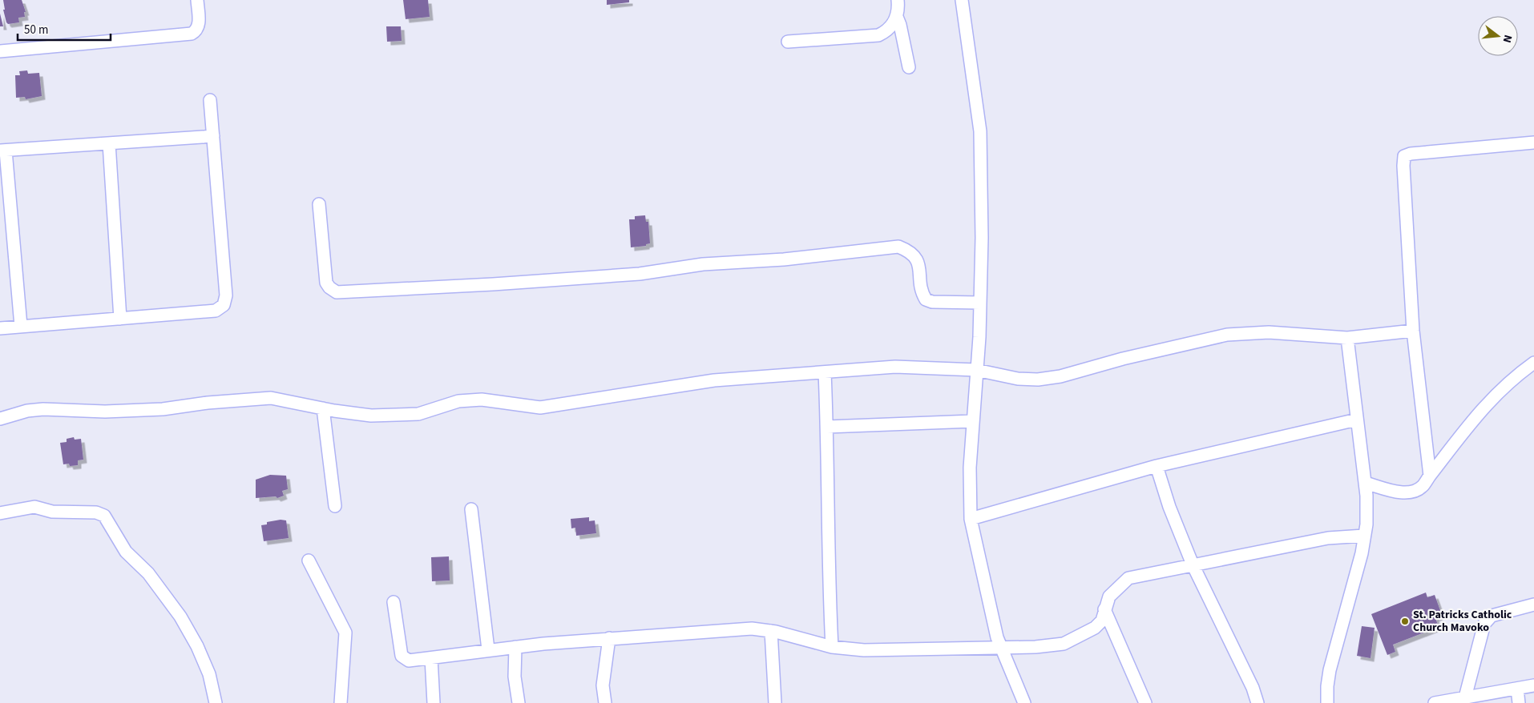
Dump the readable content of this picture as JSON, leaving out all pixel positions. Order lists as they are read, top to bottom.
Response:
{
  "places": ["St. Patricks Catholic Church Mavoko"],
  "scale_bar": "50 m",
  "north": "right"
}
